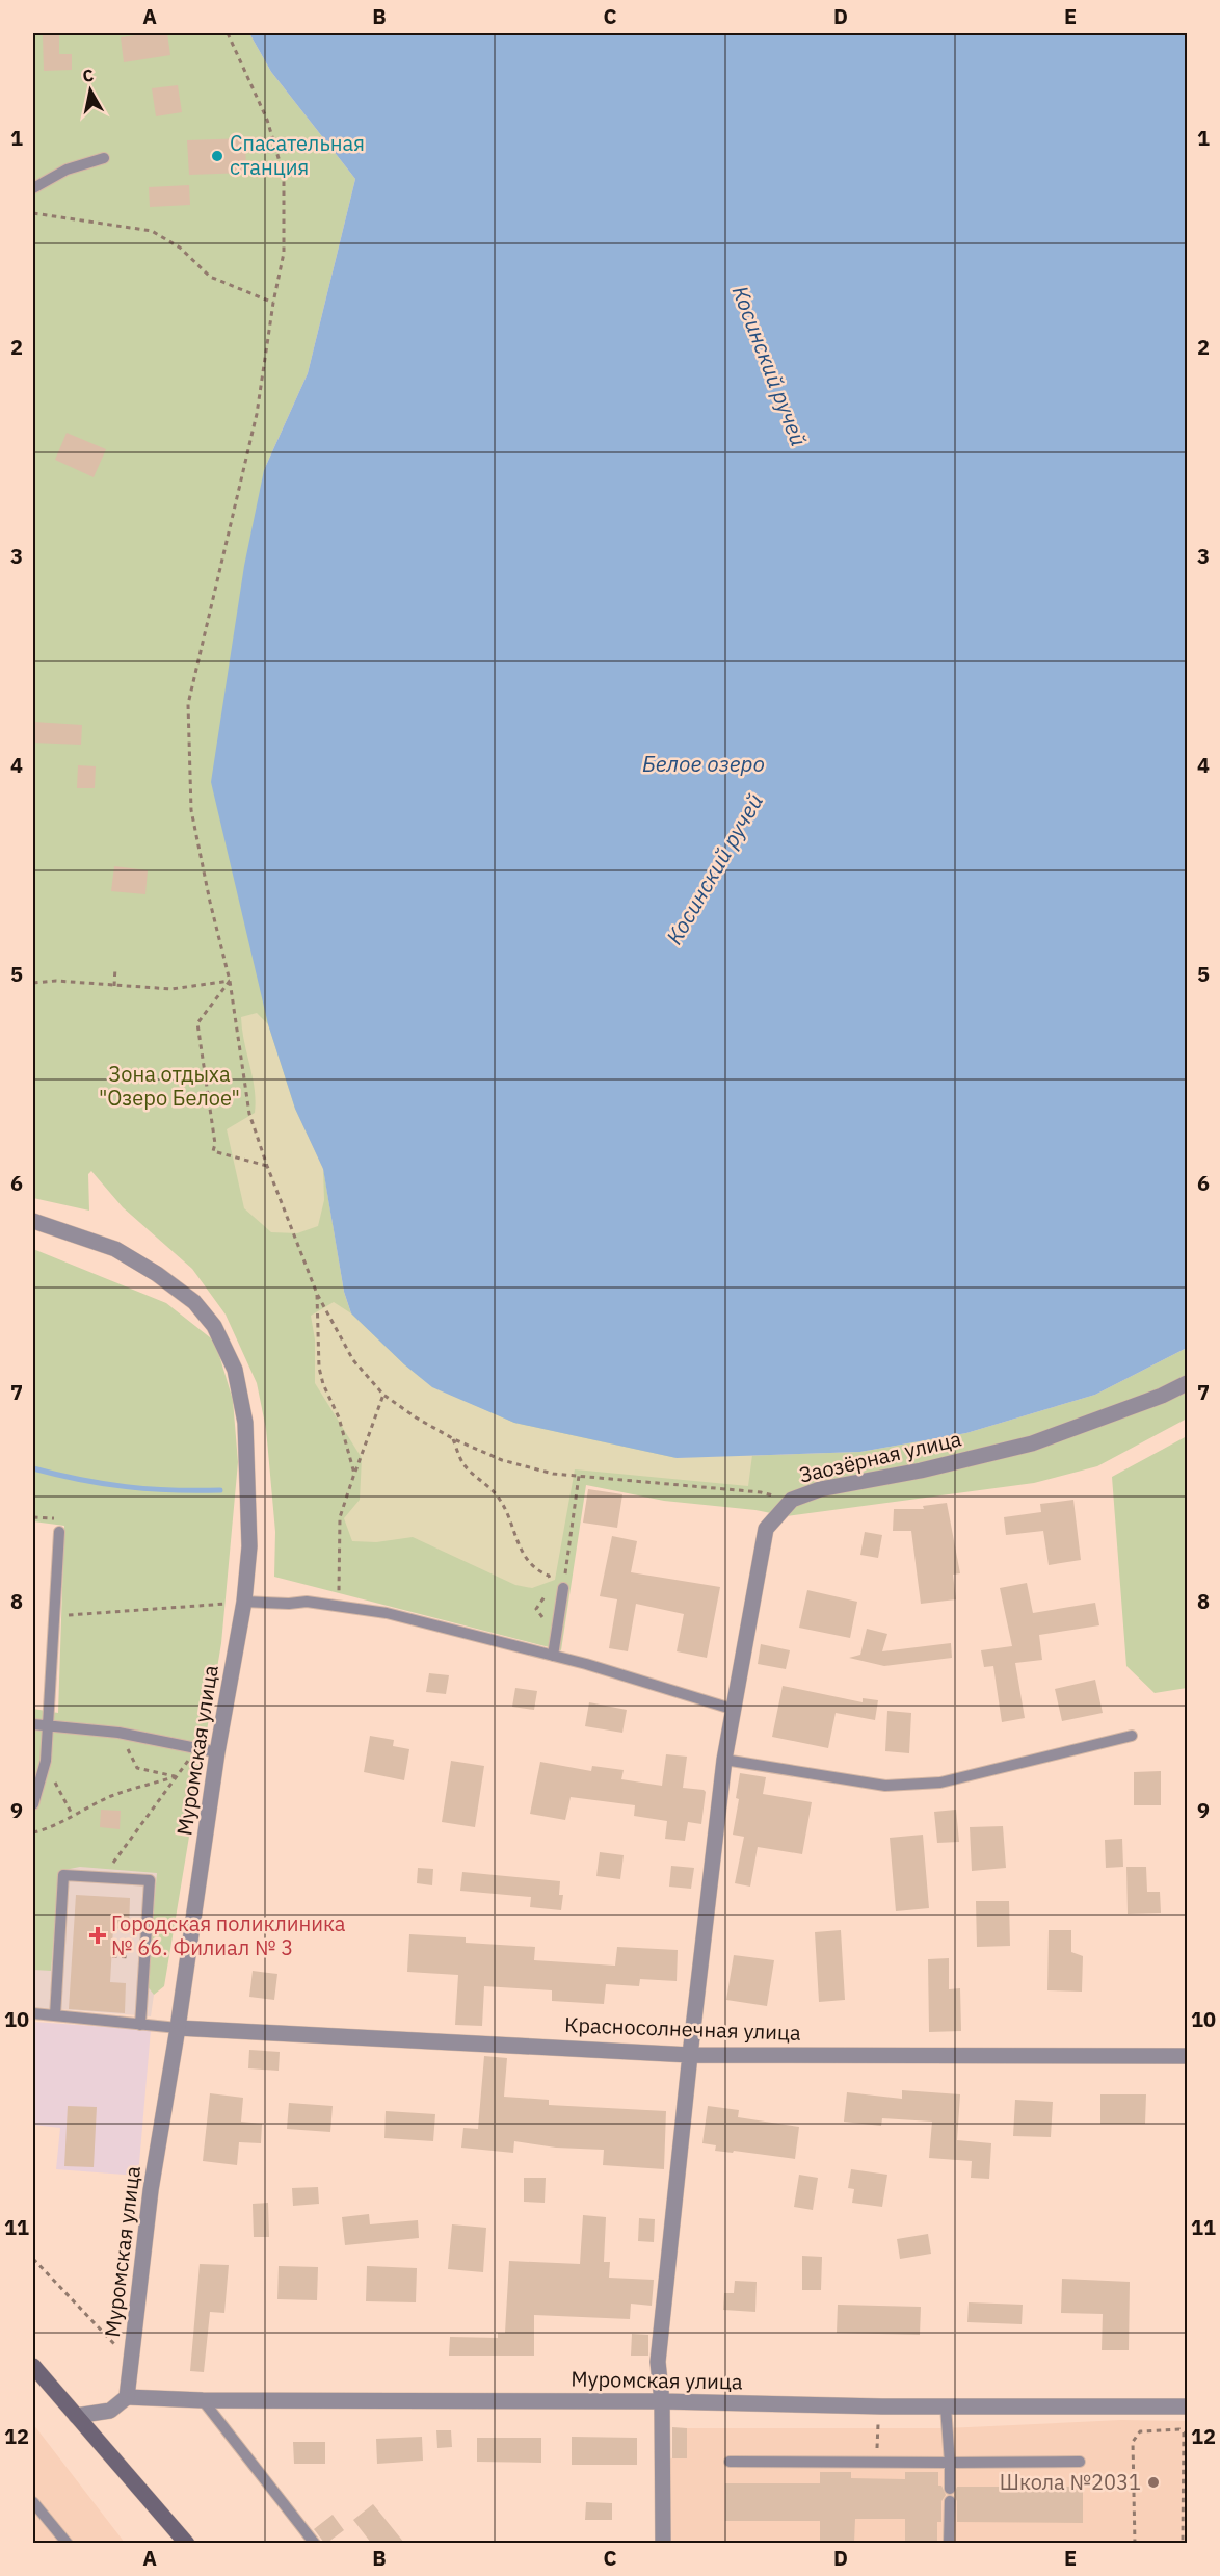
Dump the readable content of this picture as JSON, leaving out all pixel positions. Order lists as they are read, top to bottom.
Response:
{
  "streets": {
    "street": ["Заозёрная улица", "Муромская улица", "Красносолнечная улица"]
  },
  "crossings": [
    ["Заозёрная улица", "Муромская улица"],
    ["Заозёрная улица", "Красносолнечная улица"],
    ["Муромская улица", "Красносолнечная улица"]
  ],
  "water": ["Косинский ручей", "Белое озеро"],
  "parks": ["Зона отдыха \"Озеро Белое\""],
  "places": {
    "other": ["Спасательная станция", "Школа №2031"],
    "health": ["Городская поликлиника № 66. Филиал № 3"]
  },
  "north": "top",
  "grid": {
    "columns": [
      "A",
      "B",
      "C",
      "D",
      "E"
    ],
    "rows": [
      "1",
      "2",
      "3",
      "4",
      "5",
      "6",
      "7",
      "8",
      "9",
      "10",
      "11",
      "12"
    ]
  }
}
